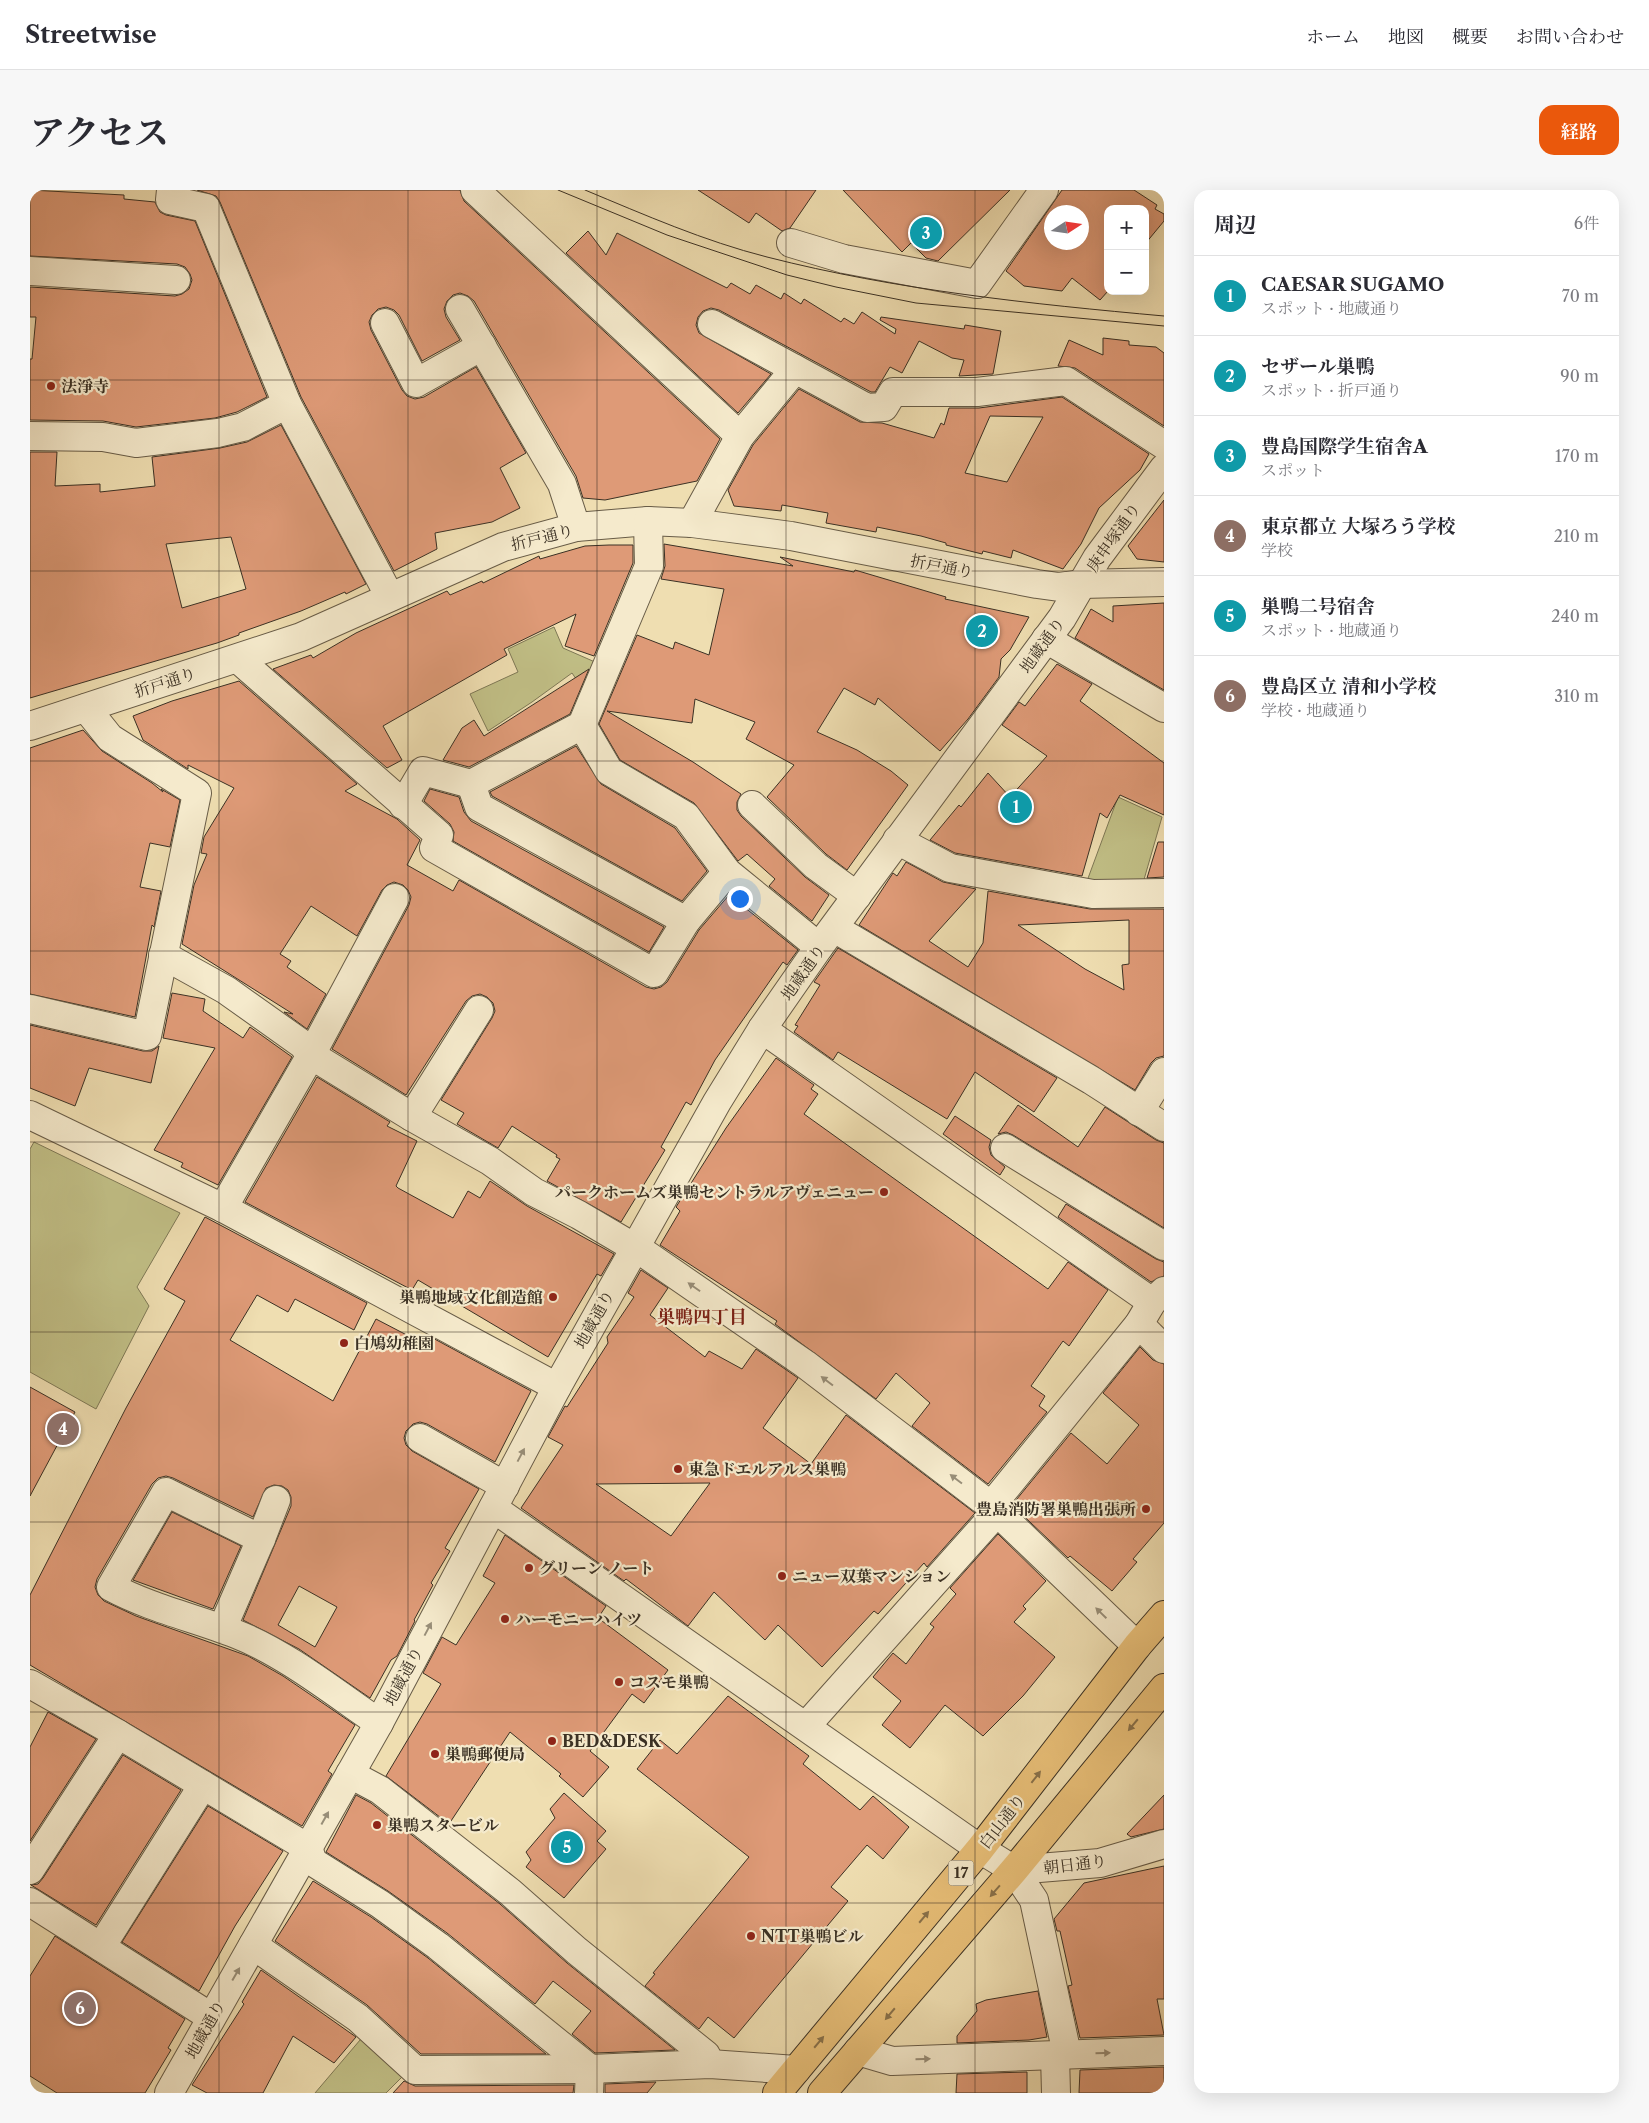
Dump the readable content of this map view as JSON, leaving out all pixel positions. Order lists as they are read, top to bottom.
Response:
{
  "streets": {
    "highway": ["白山通り", "17"],
    "street": [
      "折戸通り",
      "庚申塚通り",
      "地蔵通り",
      "朝日通り"
    ]
  },
  "crossings": [
    ["折戸通り", "庚申塚通り"],
    ["折戸通り", "地蔵通り"],
    ["庚申塚通り", "地蔵通り"],
    ["朝日通り", "17"]
  ],
  "districts": ["巣鴨四丁目"],
  "places": [
    "法淨寺",
    "パークホームズ巣鴨セントラルアヴェニュー",
    "巣鴨地域文化創造館",
    "白鳩幼稚園",
    "東急ドエルアルス巣鴨",
    "豊島消防署巣鴨出張所",
    "グリーン ノート",
    "ニュー双葉マンション",
    "ハーモニーハイツ",
    "コスモ巣鴨",
    "BED&DESK",
    "巣鴨郵便局",
    "巣鴨スタービル",
    "NTT巣鴨ビル"
  ],
  "north": "right",
  "page": {
    "header": "Streetwise",
    "nav": [
      "ホーム",
      "地図",
      "概要",
      "お問い合わせ"
    ],
    "title": "アクセス",
    "buttons": "経路",
    "heading": ["周辺", "6件"],
    "map_buttons": ["+", "−"],
    "pins": [
      "3",
      "2",
      "1",
      "4",
      "5",
      "6"
    ],
    "list": [
      {
        "mark": "1",
        "name": "CAESAR SUGAMO",
        "note": "スポット · 地蔵通り",
        "value": "70 m"
      },
      {
        "mark": "2",
        "name": "セザール巣鴨",
        "note": "スポット · 折戸通り",
        "value": "90 m"
      },
      {
        "mark": "3",
        "name": "豊島国際学生宿舎A",
        "note": "スポット",
        "value": "170 m"
      },
      {
        "mark": "4",
        "name": "東京都立 大塚ろう学校",
        "note": "学校",
        "value": "210 m"
      },
      {
        "mark": "5",
        "name": "巣鴨二号宿舎",
        "note": "スポット · 地蔵通り",
        "value": "240 m"
      },
      {
        "mark": "6",
        "name": "豊島区立 清和小学校",
        "note": "学校 · 地蔵通り",
        "value": "310 m"
      }
    ]
  }
}
